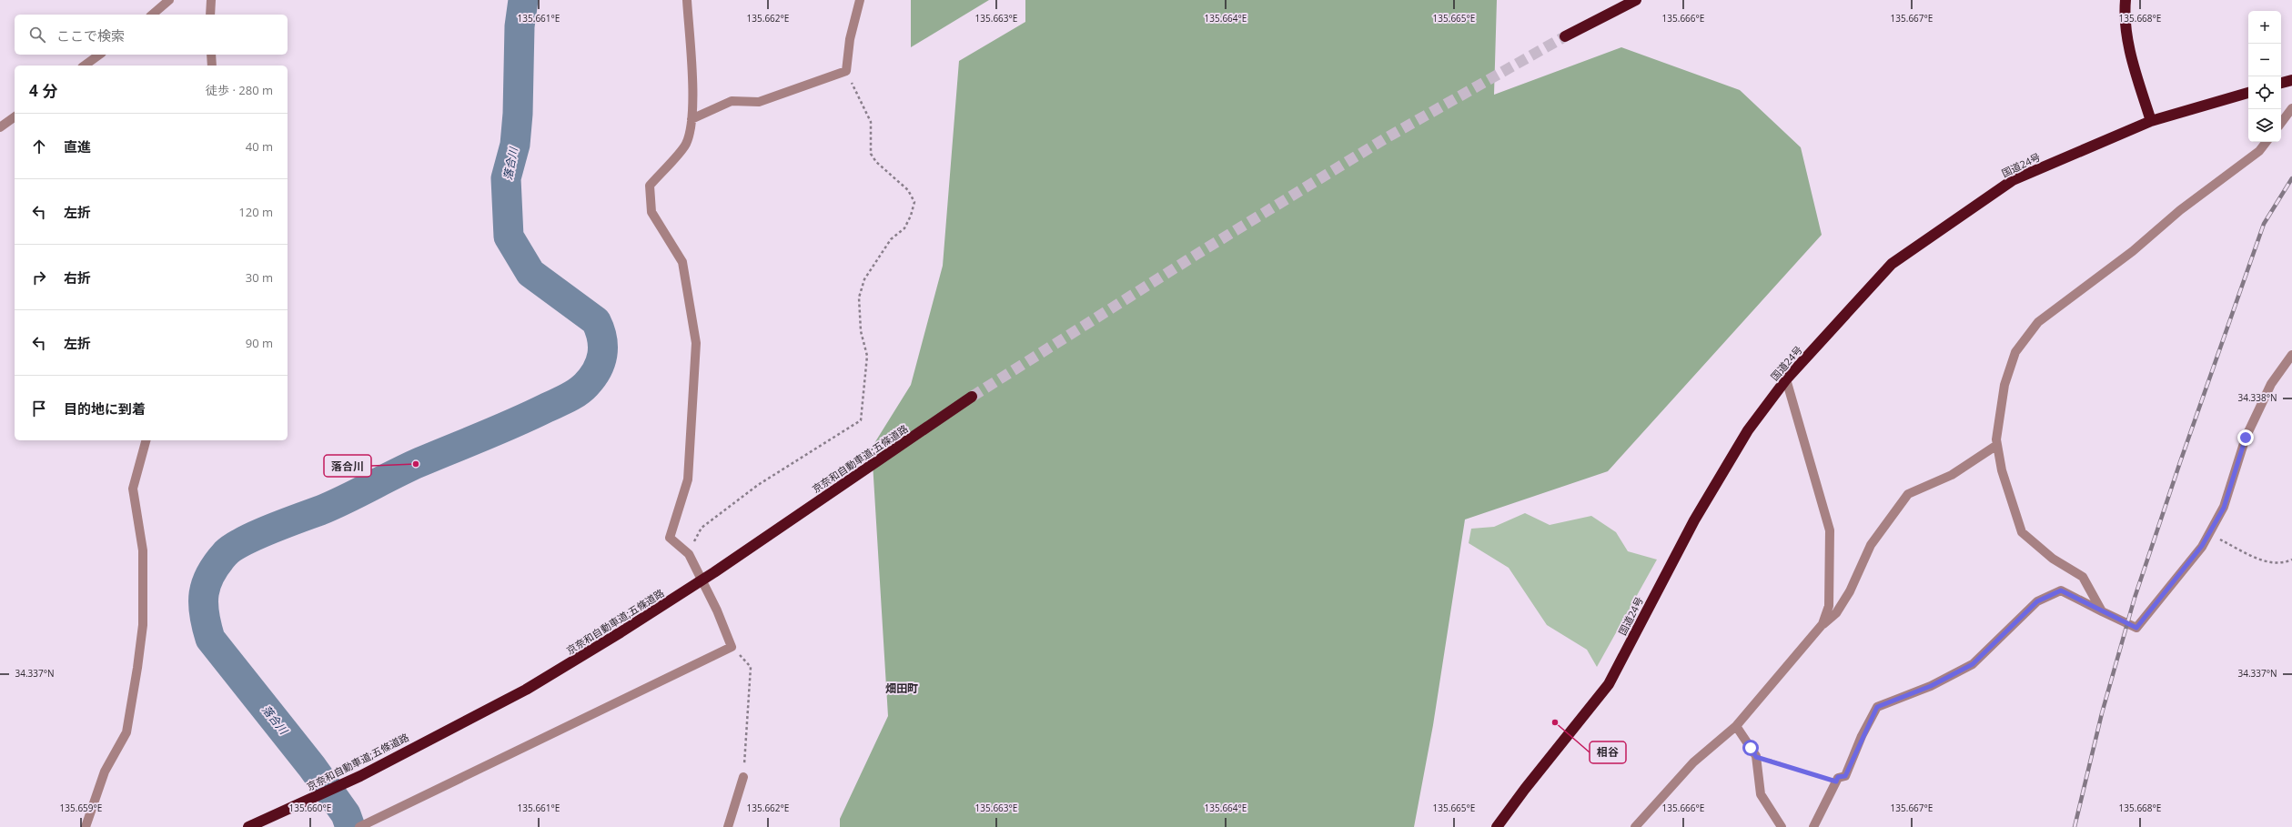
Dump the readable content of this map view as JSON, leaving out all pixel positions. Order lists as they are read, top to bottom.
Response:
{
  "streets": {
    "highway": ["国道24号", "京奈和自動車道;五條道路"]
  },
  "districts": ["畑田町"],
  "water": ["落合川"],
  "places": ["落合川", "相谷"],
  "page": {
    "map_buttons": ["+", "−"],
    "search": "ここで検索",
    "heading": ["4 分", "徒歩 · 280 m"],
    "list": [
      ["直進", "40 m"],
      ["左折", "120 m"],
      ["右折", "30 m"],
      ["左折", "90 m"],
      "目的地に到着"
    ]
  },
  "coordinates": [
    "135.661°E",
    "135.662°E",
    "135.663°E",
    "135.664°E",
    "135.665°E",
    "135.666°E",
    "135.667°E",
    "135.668°E",
    "34.338°N",
    "34.337°N",
    "135.659°E",
    "135.660°E"
  ]
}
